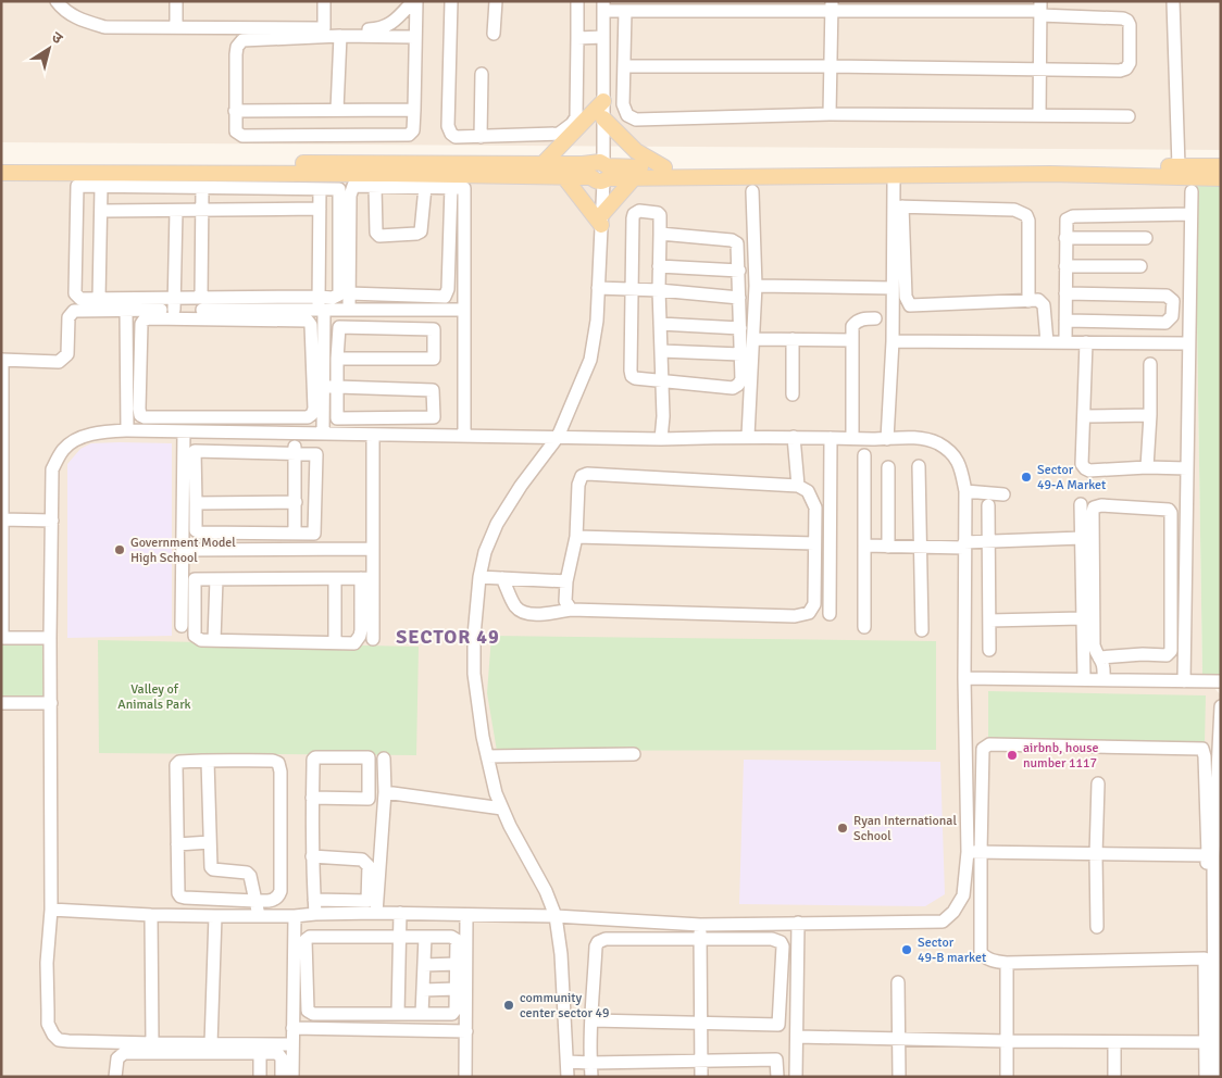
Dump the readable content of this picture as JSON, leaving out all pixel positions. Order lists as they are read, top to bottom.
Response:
{
  "districts": ["SECTOR 49"],
  "parks": ["Valley of Animals Park"],
  "places": [
    "Sector 49-A Market",
    "Government Model High School",
    "airbnb, house number 1117",
    "Ryan International School",
    "Sector 49-B market",
    "community center sector 49"
  ],
  "north": "top right"
}
